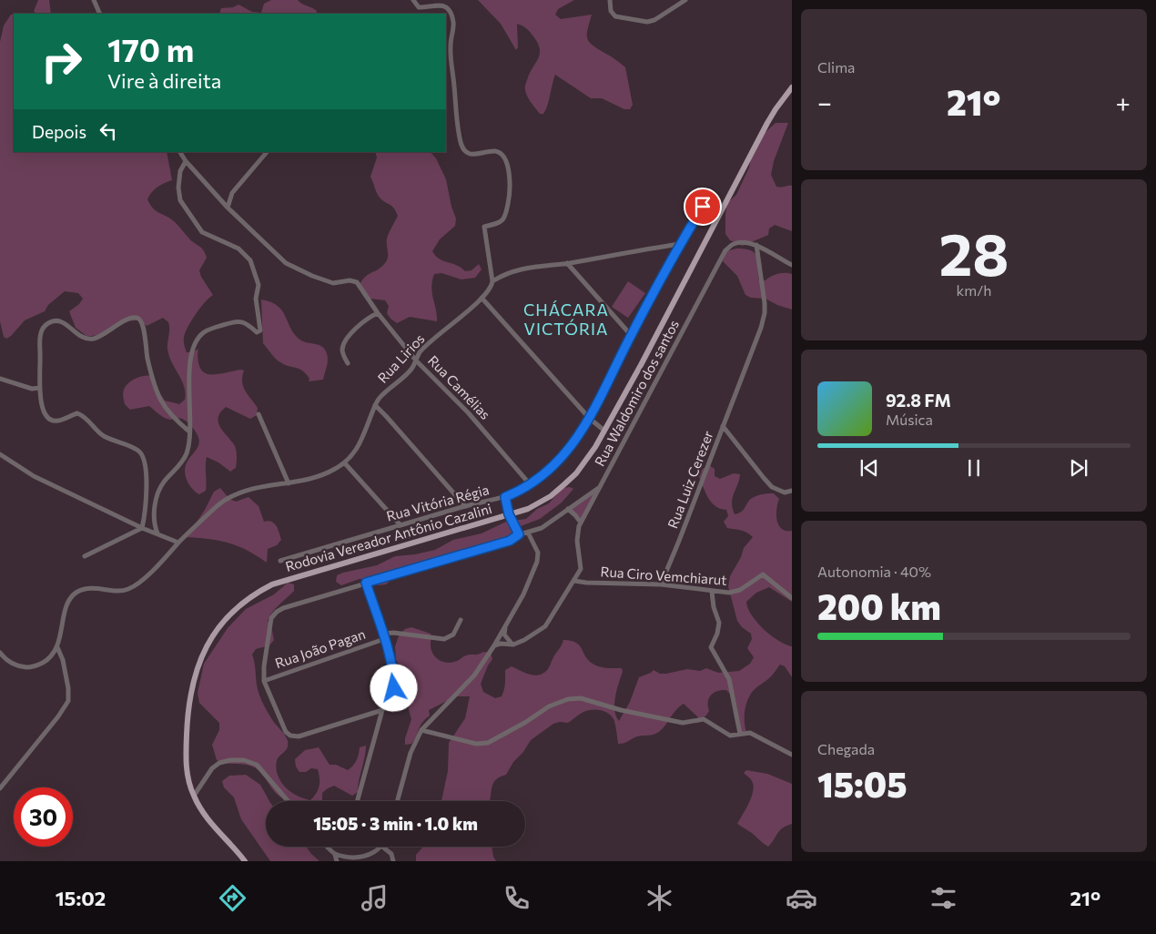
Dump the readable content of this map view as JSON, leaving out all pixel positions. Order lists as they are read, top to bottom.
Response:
{
  "streets": {
    "main road": ["Rodovia Vereador Antônio Cazalini"],
    "street": [
      "Rua Lirios",
      "Rua Camélias",
      "Rua Waldomiro dos santos",
      "Rua Luiz Cerezer",
      "Rua Vitória Régia",
      "Rua Ciro Vemchiarut",
      "Rua João Pagan"
    ]
  },
  "crossings": [
    ["Rua Lirios", "Rua Camélias"],
    ["Rua Camélias", "Rua Vitória Régia"],
    ["Rua Waldomiro dos santos", "Rua Luiz Cerezer"],
    ["Rua Waldomiro dos santos", "Rua Ciro Vemchiarut"],
    ["Rua Luiz Cerezer", "Rua Ciro Vemchiarut"]
  ],
  "districts": ["CHÁCARA VICTÓRIA"],
  "page": {
    "tile": [
      "Clima",
      ["28", "km/h"],
      ["Autonomia · 40%", "200 km"],
      ["Chegada", "15:05"]
    ],
    "turn": ["170 m", "Vire à direita"],
    "heat": ["−", "21°", "+"],
    "then": "Depois",
    "song": ["92.8 FM", "Música"],
    "limit": "30",
    "trip": "15:05 · 3 min · 1.0 km",
    "tabs": ["15:02", "21°"]
  }
}
